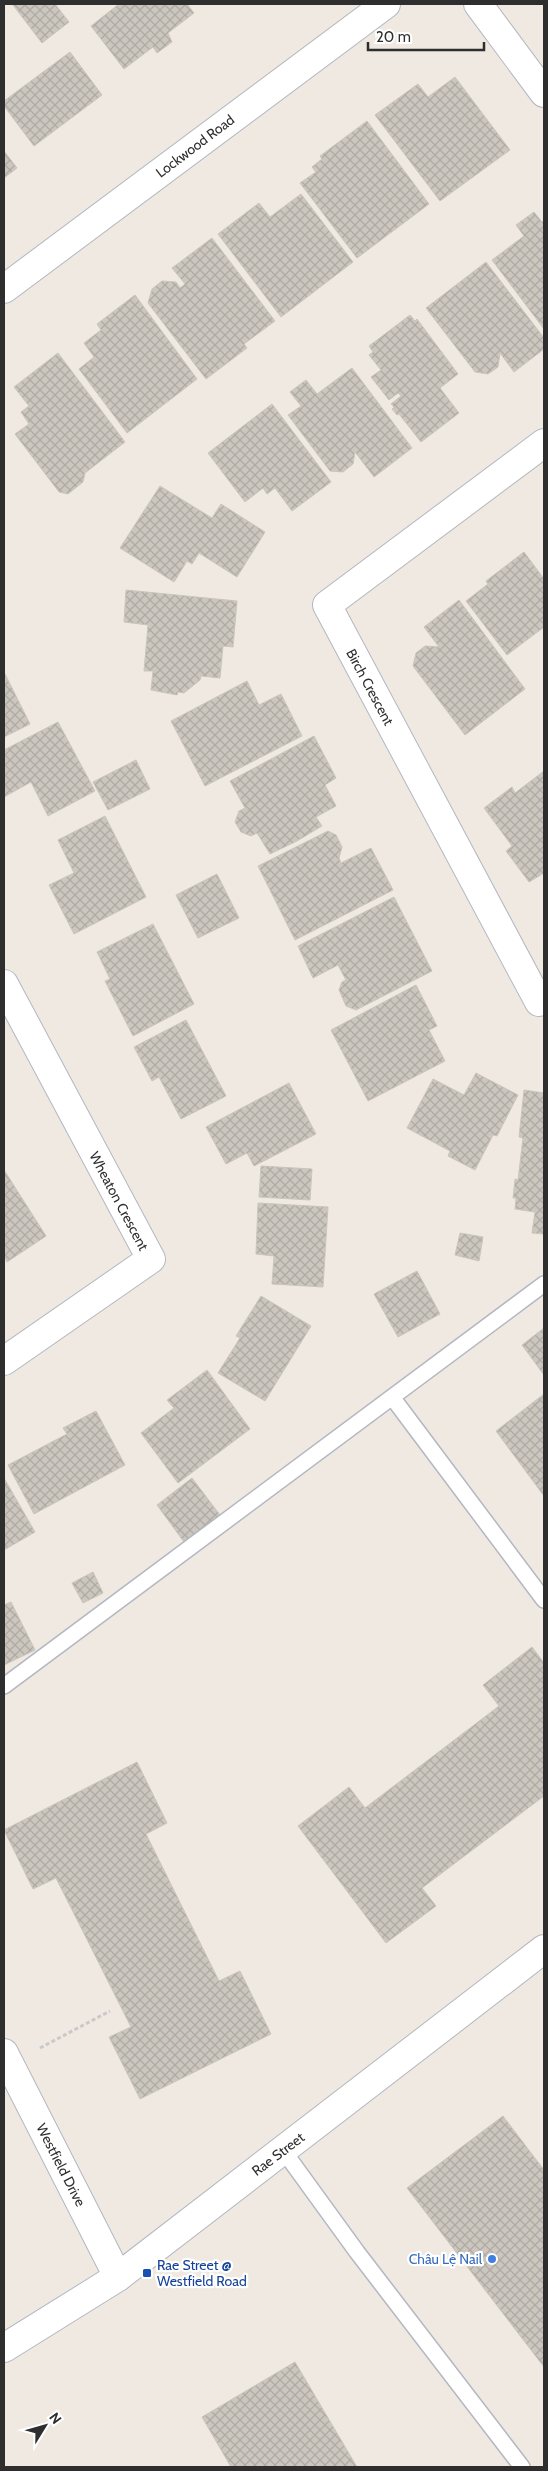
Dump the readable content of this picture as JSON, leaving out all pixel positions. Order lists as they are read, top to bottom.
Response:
{
  "streets": {
    "street": [
      "Lockwood Road",
      "Birch Crescent",
      "Wheaton Crescent",
      "Rae Street",
      "Westfield Drive"
    ]
  },
  "crossings": [
    ["Rae Street", "Westfield Drive"]
  ],
  "places": {
    "other": ["Châu Lệ Nail"],
    "transit": ["Rae Street @ Westfield Road"]
  },
  "scale_bar": "20 m",
  "north": "top right"
}
